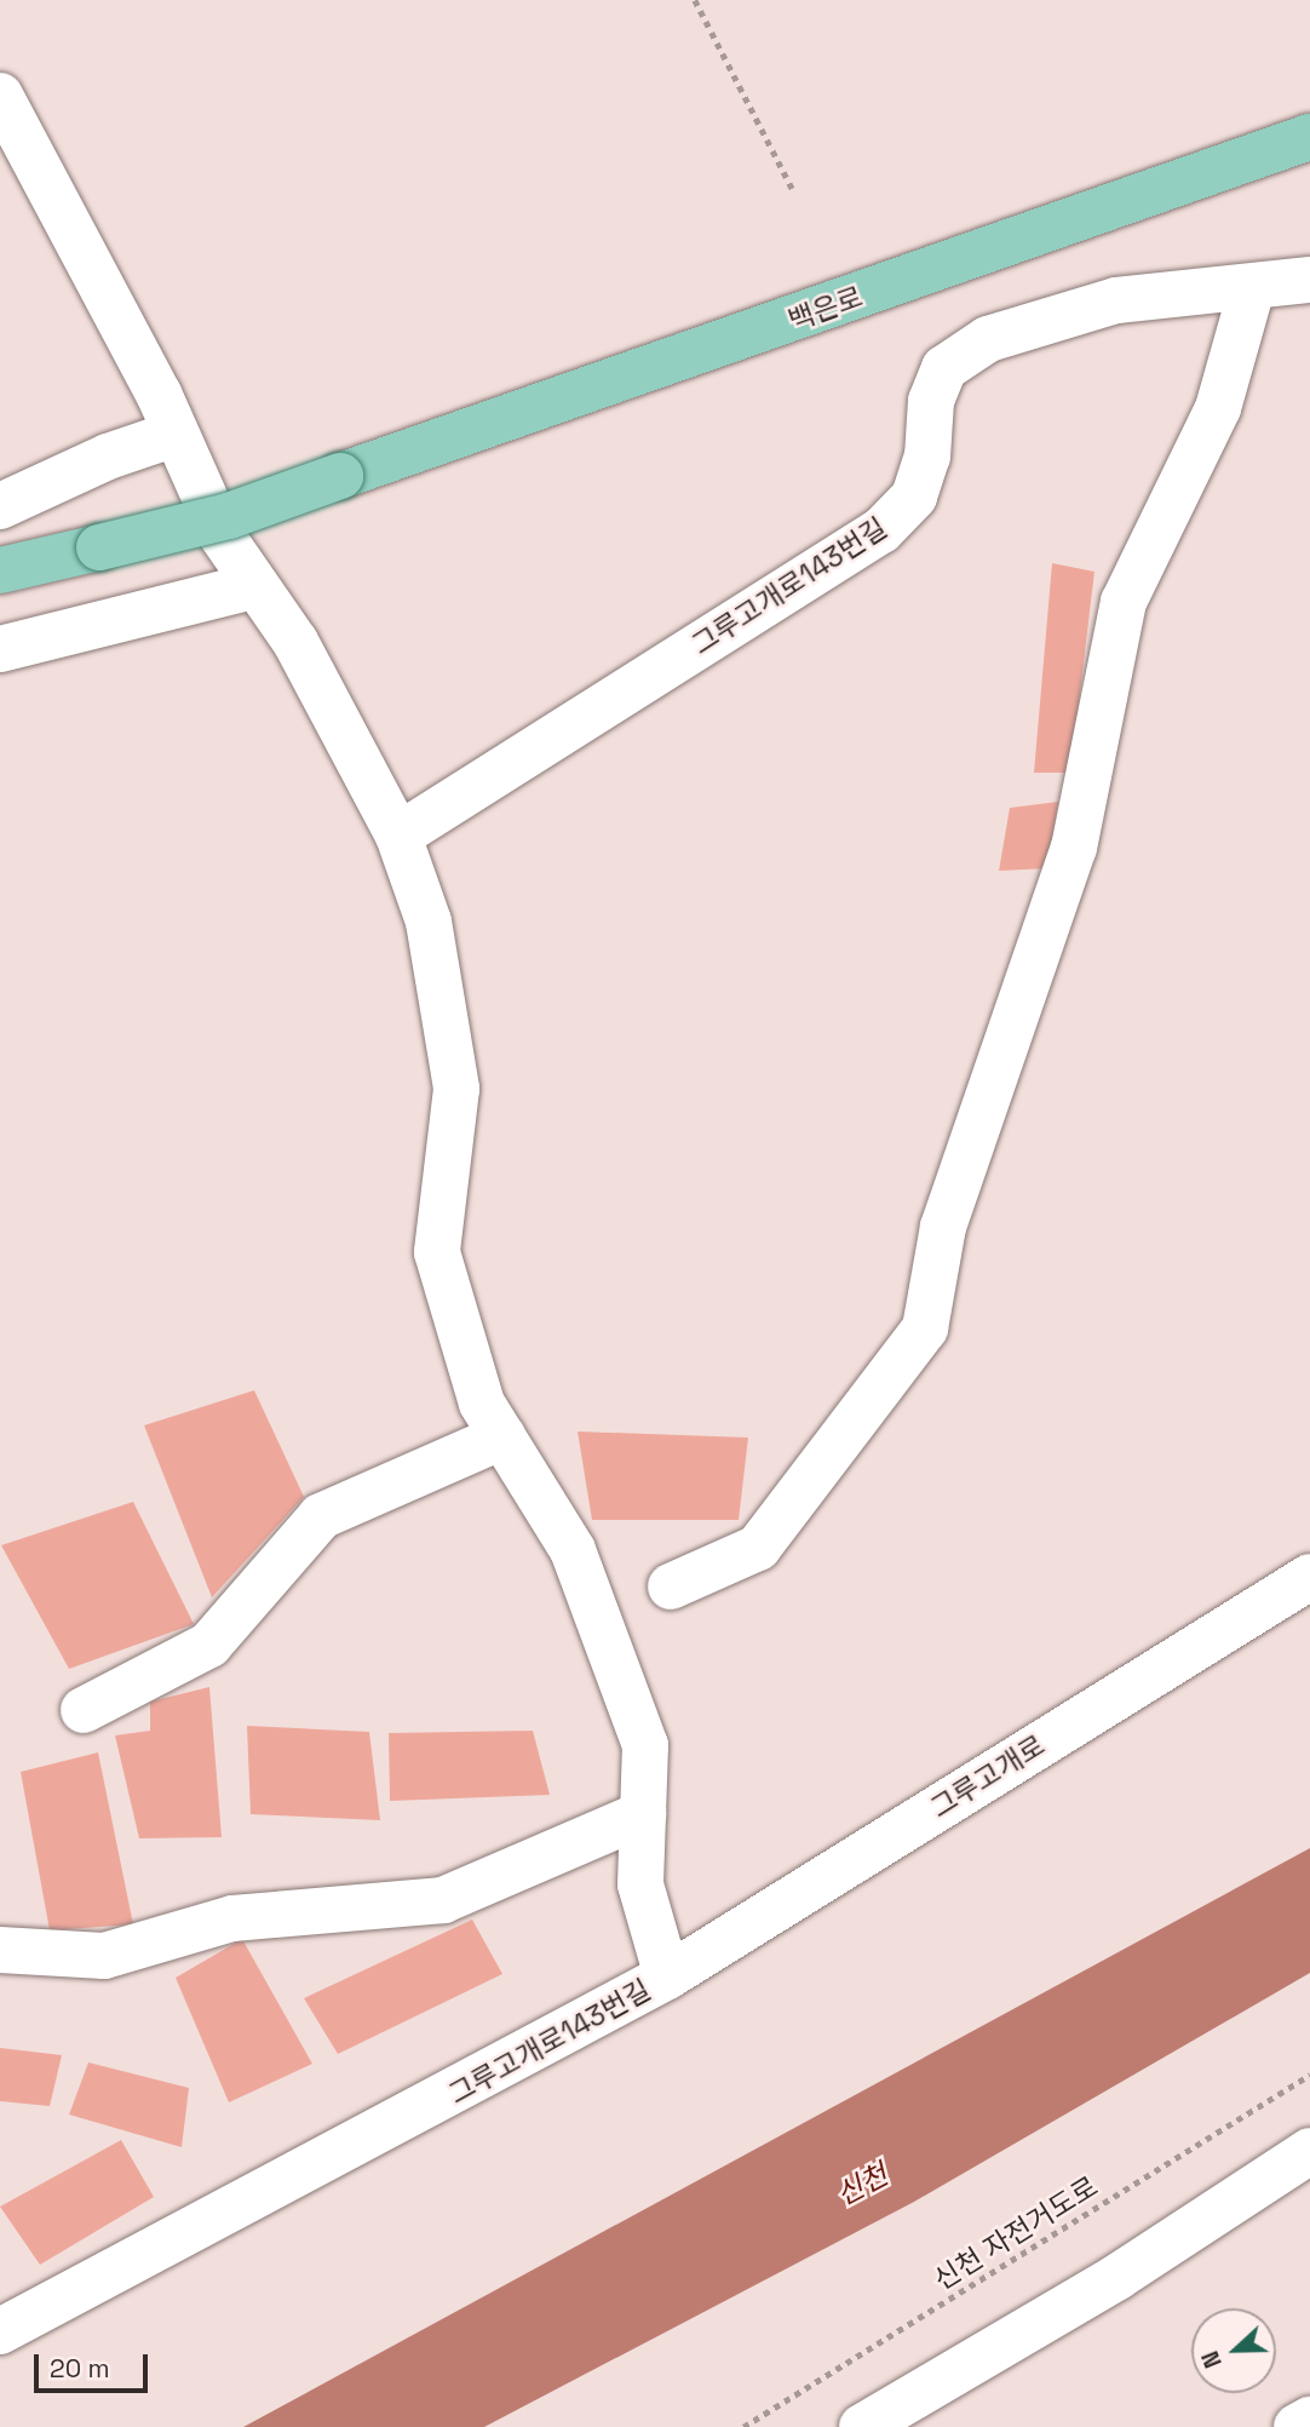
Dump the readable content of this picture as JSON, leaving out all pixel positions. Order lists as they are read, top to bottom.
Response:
{
  "streets": {
    "main road": ["백은로"],
    "street": ["그루고개로143번길", "그루고개로"],
    "path": ["신천 자전거도로"]
  },
  "crossings": [
    ["그루고개로143번길", "그루고개로"]
  ],
  "water": ["신천"],
  "scale_bar": "20 m",
  "north": "left"
}
